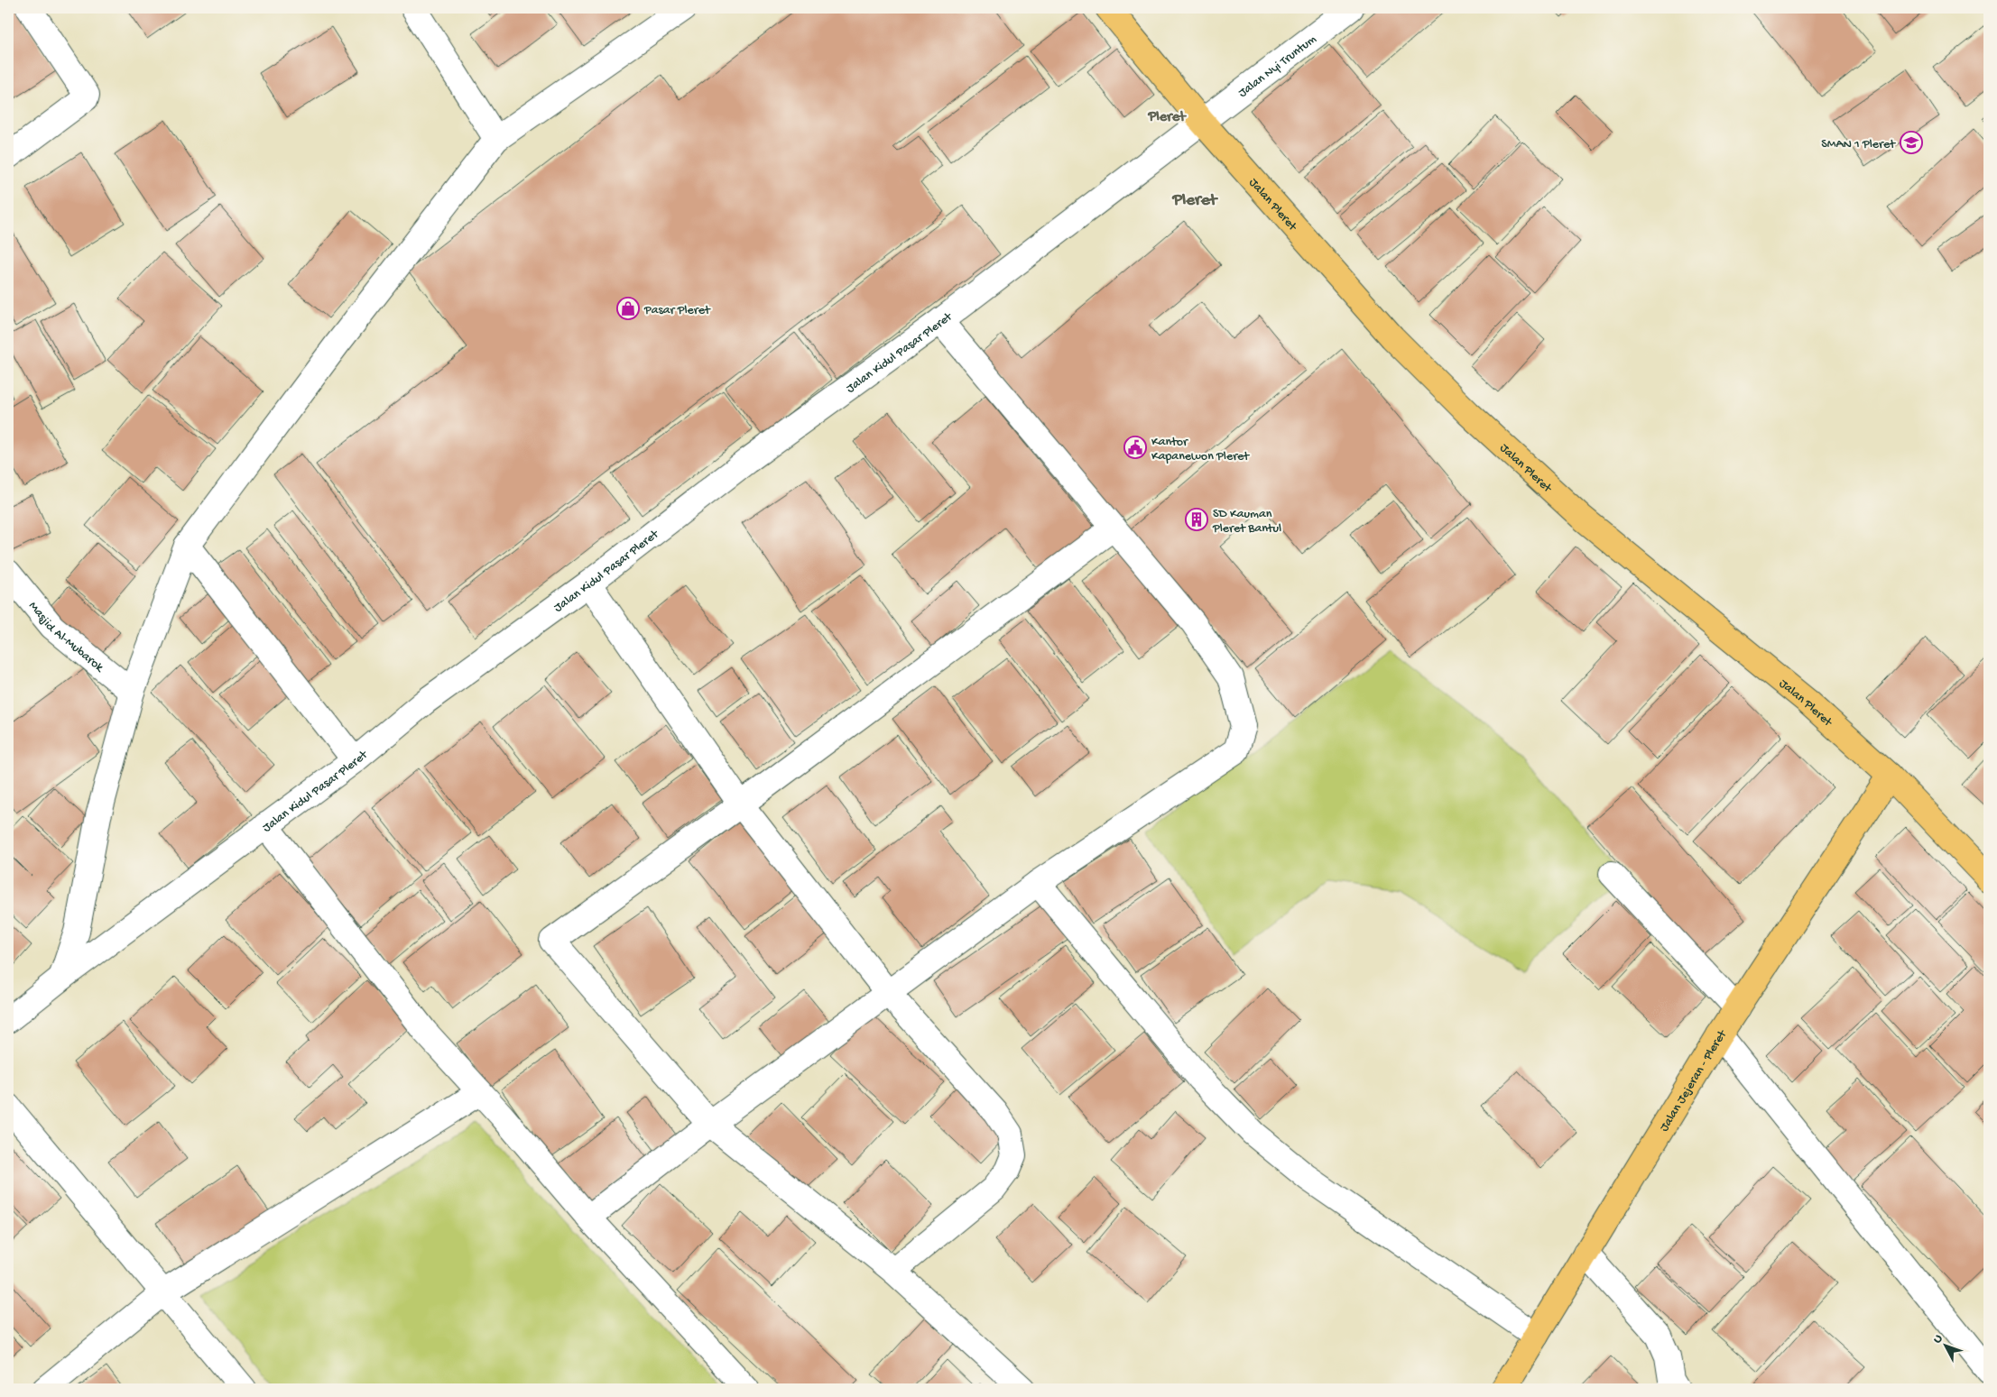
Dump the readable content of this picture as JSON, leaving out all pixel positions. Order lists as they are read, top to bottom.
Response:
{
  "streets": {
    "main road": ["Jalan Pleret", "Jalan Jejeran - Pleret"],
    "street": ["Jalan Nyi Truntum", "Jalan Kidul Pasar Pleret", "Masjid Al-Mubarok"]
  },
  "crossings": [
    ["Jalan Nyi Truntum", "Jalan Pleret"],
    ["Jalan Nyi Truntum", "Jalan Kidul Pasar Pleret"],
    ["Jalan Pleret", "Jalan Kidul Pasar Pleret"],
    ["Jalan Pleret", "Jalan Jejeran - Pleret"]
  ],
  "districts": ["Pleret", "Pleret"],
  "places": {
    "school or university": ["SMAN 1 Pleret"],
    "shop": ["Pasar Pleret"],
    "public building": ["Kantor Kapanewon Pleret"],
    "building": ["SD Kauman Pleret Bantul"]
  },
  "north": "top left"
}
